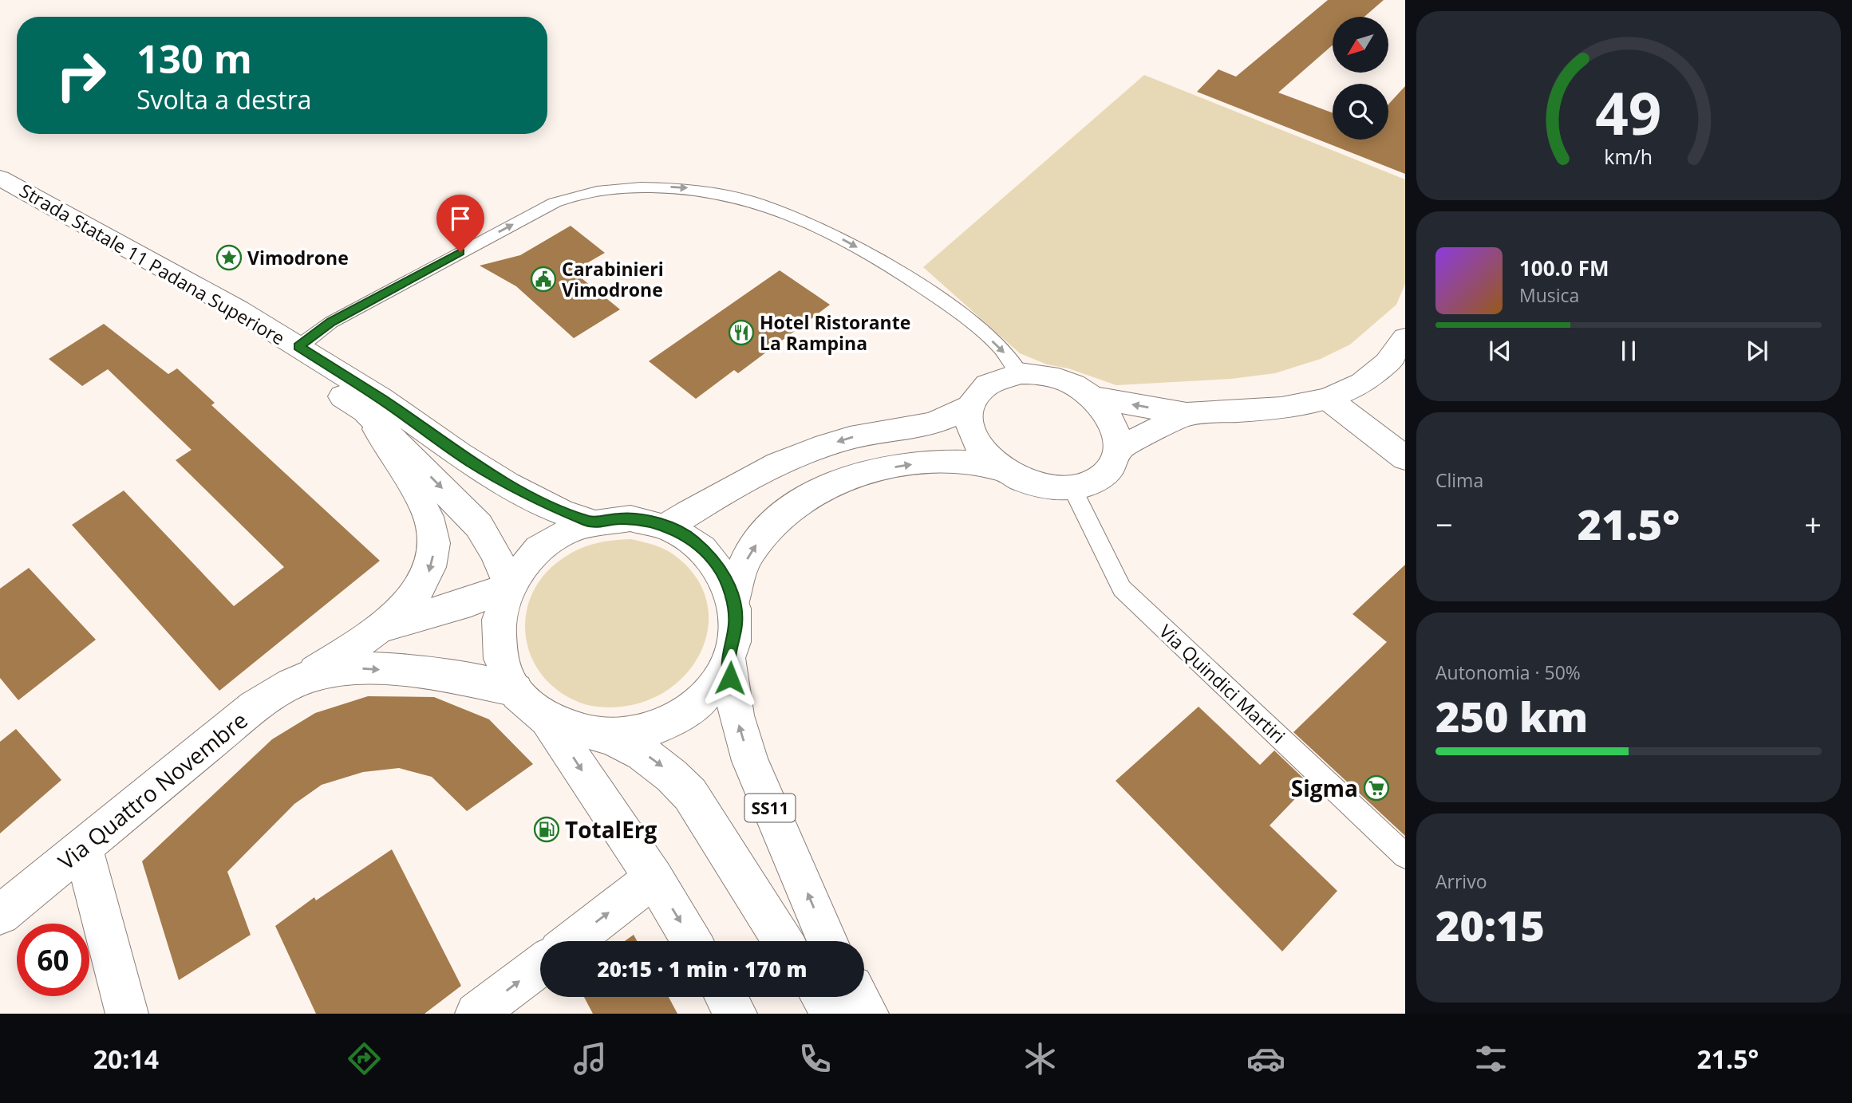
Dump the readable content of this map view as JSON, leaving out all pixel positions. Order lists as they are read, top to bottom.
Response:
{
  "streets": {
    "street": ["Strada Statale 11 Padana Superiore", "Via Quattro Novembre", "SS11"],
    "lane": ["Via Quindici Martiri"]
  },
  "crossings": [
    ["Strada Statale 11 Padana Superiore", "Via Quattro Novembre"]
  ],
  "places": {
    "place": ["Vimodrone"],
    "public building": ["Carabinieri Vimodrone"],
    "restaurant": ["Hotel Ristorante La Rampina"],
    "supermarket": ["Sigma"],
    "fuel station": ["TotalErg"]
  },
  "north": "bottom left",
  "page": {
    "turn": ["130 m", "Svolta a destra"],
    "song": ["100.0 FM", "Musica"],
    "tile": [
      "Clima",
      ["Autonomia · 50%", "250 km"],
      ["Arrivo", "20:15"]
    ],
    "heat": ["−", "21.5°", "+"],
    "limit": "60",
    "trip": "20:15 · 1 min · 170 m",
    "tabs": ["20:14", "21.5°"],
    "gauge": ["49", "km/h"]
  }
}
